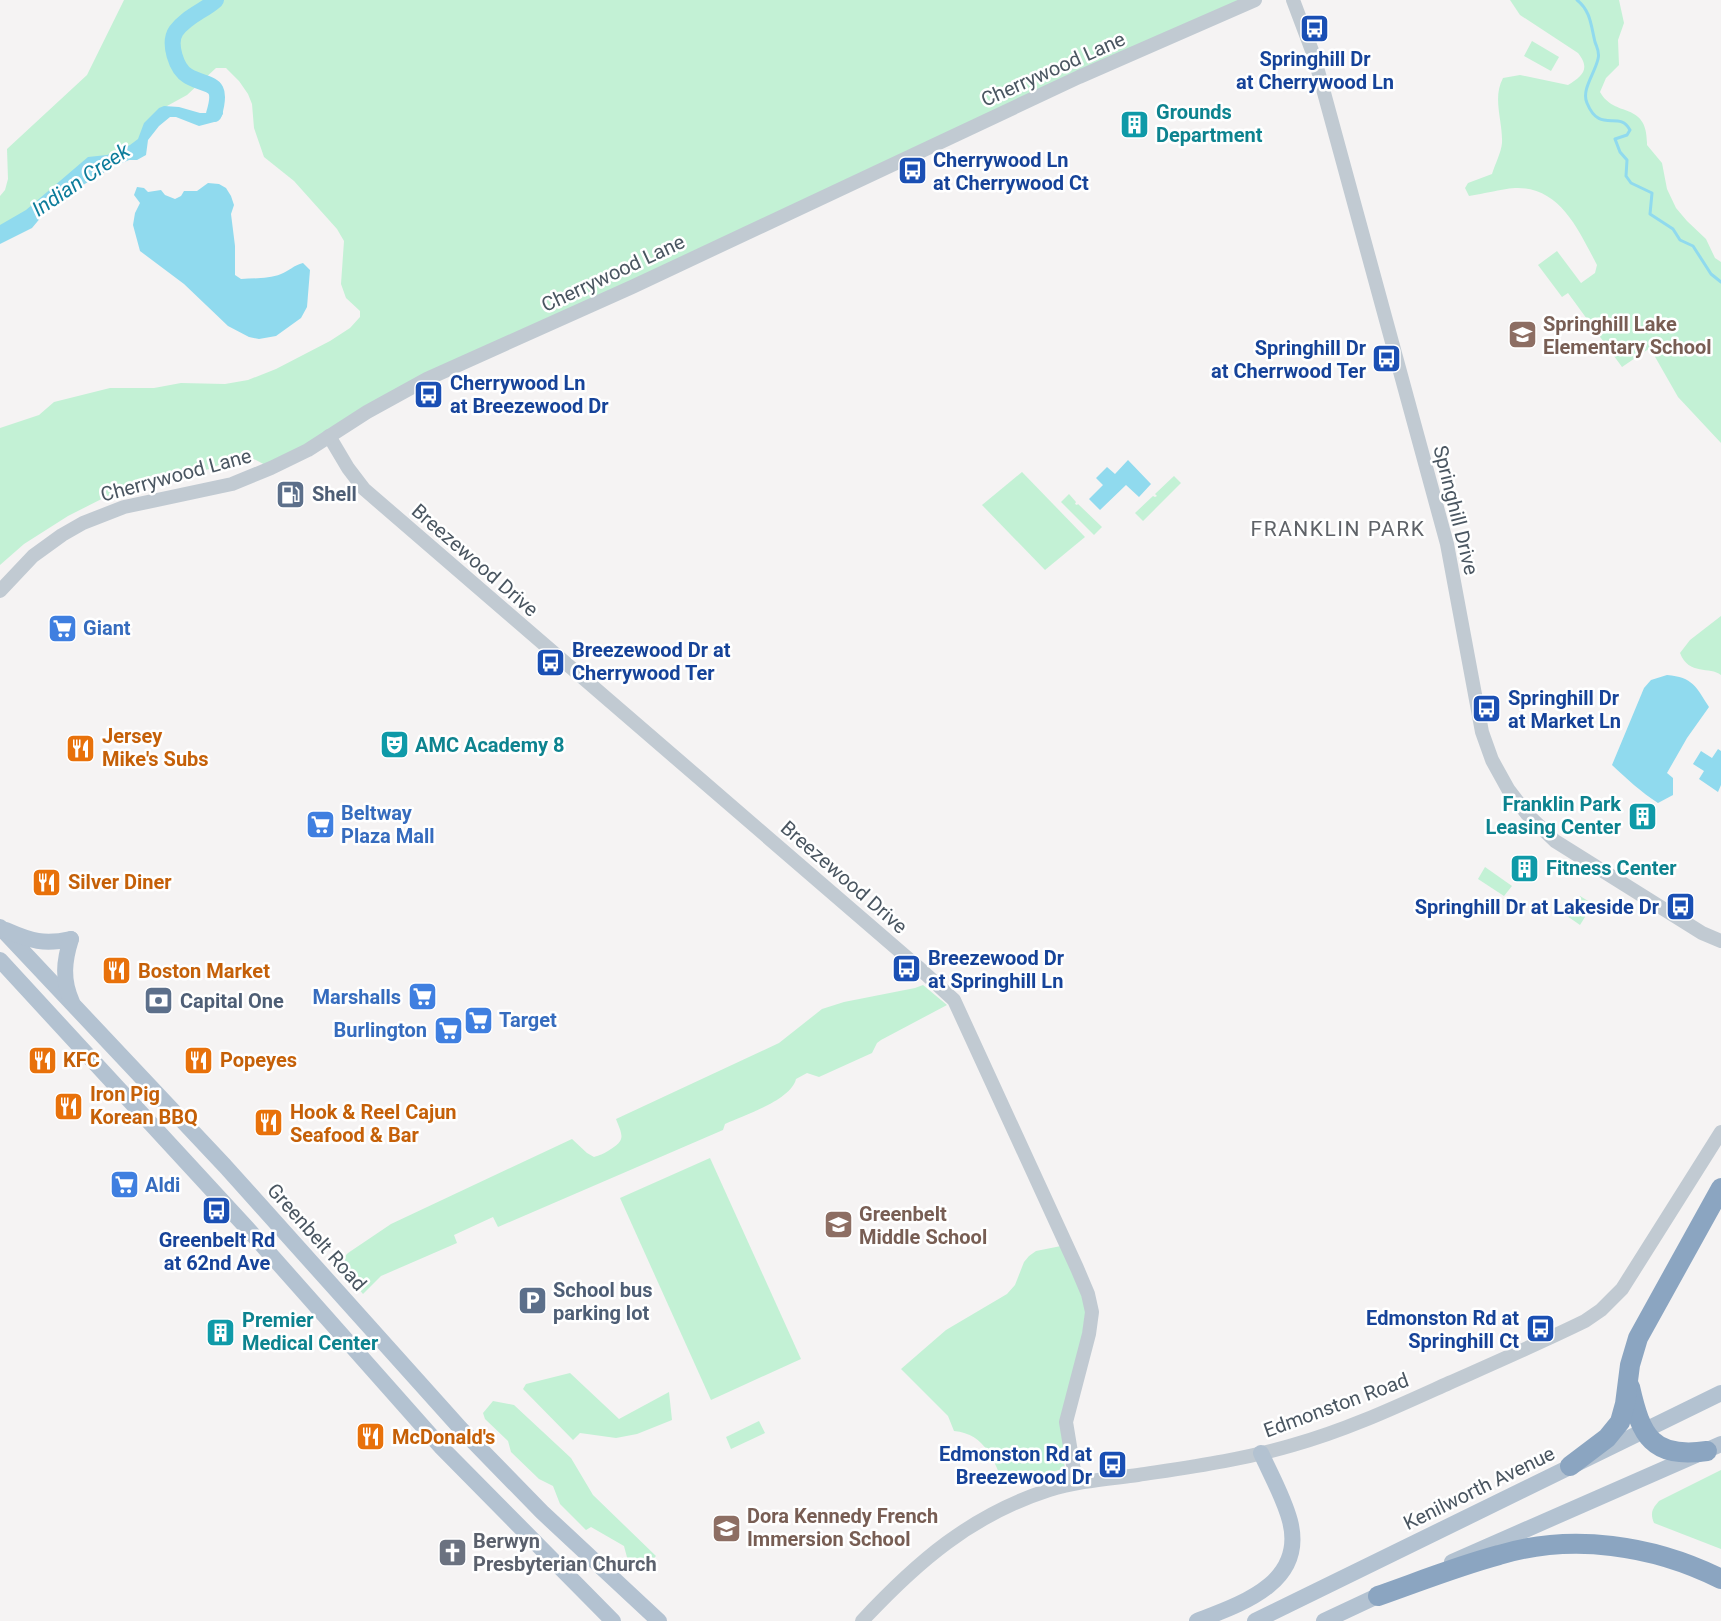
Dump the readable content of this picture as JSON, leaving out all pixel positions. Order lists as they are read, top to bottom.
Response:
{
  "streets": {
    "main road": ["Greenbelt Road", "Kenilworth Avenue"],
    "street": [
      "Cherrywood Lane",
      "Springhill Drive",
      "Breezewood Drive",
      "Edmonston Road"
    ]
  },
  "crossings": [
    ["Cherrywood Lane", "Breezewood Drive"],
    ["Breezewood Drive", "Edmonston Road"]
  ],
  "districts": ["FRANKLIN PARK"],
  "water": ["Indian Creek"],
  "places": {
    "bus stop": [
      "Springhill Dr at Cherrywood Ln",
      "Cherrywood Ln at Cherrywood Ct",
      "Springhill Dr at Cherrwood Ter",
      "Cherrywood Ln at Breezewood Dr",
      "Breezewood Dr at Cherrywood Ter",
      "Springhill Dr at Market Ln",
      "Springhill Dr at Lakeside Dr",
      "Breezewood Dr at Springhill Ln",
      "Greenbelt Rd at 62nd Ave",
      "Edmonston Rd at Springhill Ct",
      "Edmonston Rd at Breezewood Dr"
    ],
    "building": [
      "Grounds Department",
      "Franklin Park Leasing Center",
      "Fitness Center",
      "Premier Medical Center"
    ],
    "school or university": ["Springhill Lake Elementary School", "Greenbelt Middle School", "Dora Kennedy French Immersion School"],
    "fuel station": ["Shell"],
    "supermarket": [
      "Giant",
      "Beltway Plaza Mall",
      "Marshalls",
      "Target",
      "Burlington",
      "Aldi"
    ],
    "theatre": ["AMC Academy 8"],
    "restaurant": [
      "Jersey Mike's Subs",
      "Silver Diner",
      "Boston Market",
      "KFC",
      "Popeyes",
      "Iron Pig Korean BBQ",
      "Hook & Reel Cajun Seafood & Bar",
      "McDonald's"
    ],
    "bank": ["Capital One"],
    "parking": ["School bus parking lot"],
    "church": ["Berwyn Presbyterian Church"]
  }
}
